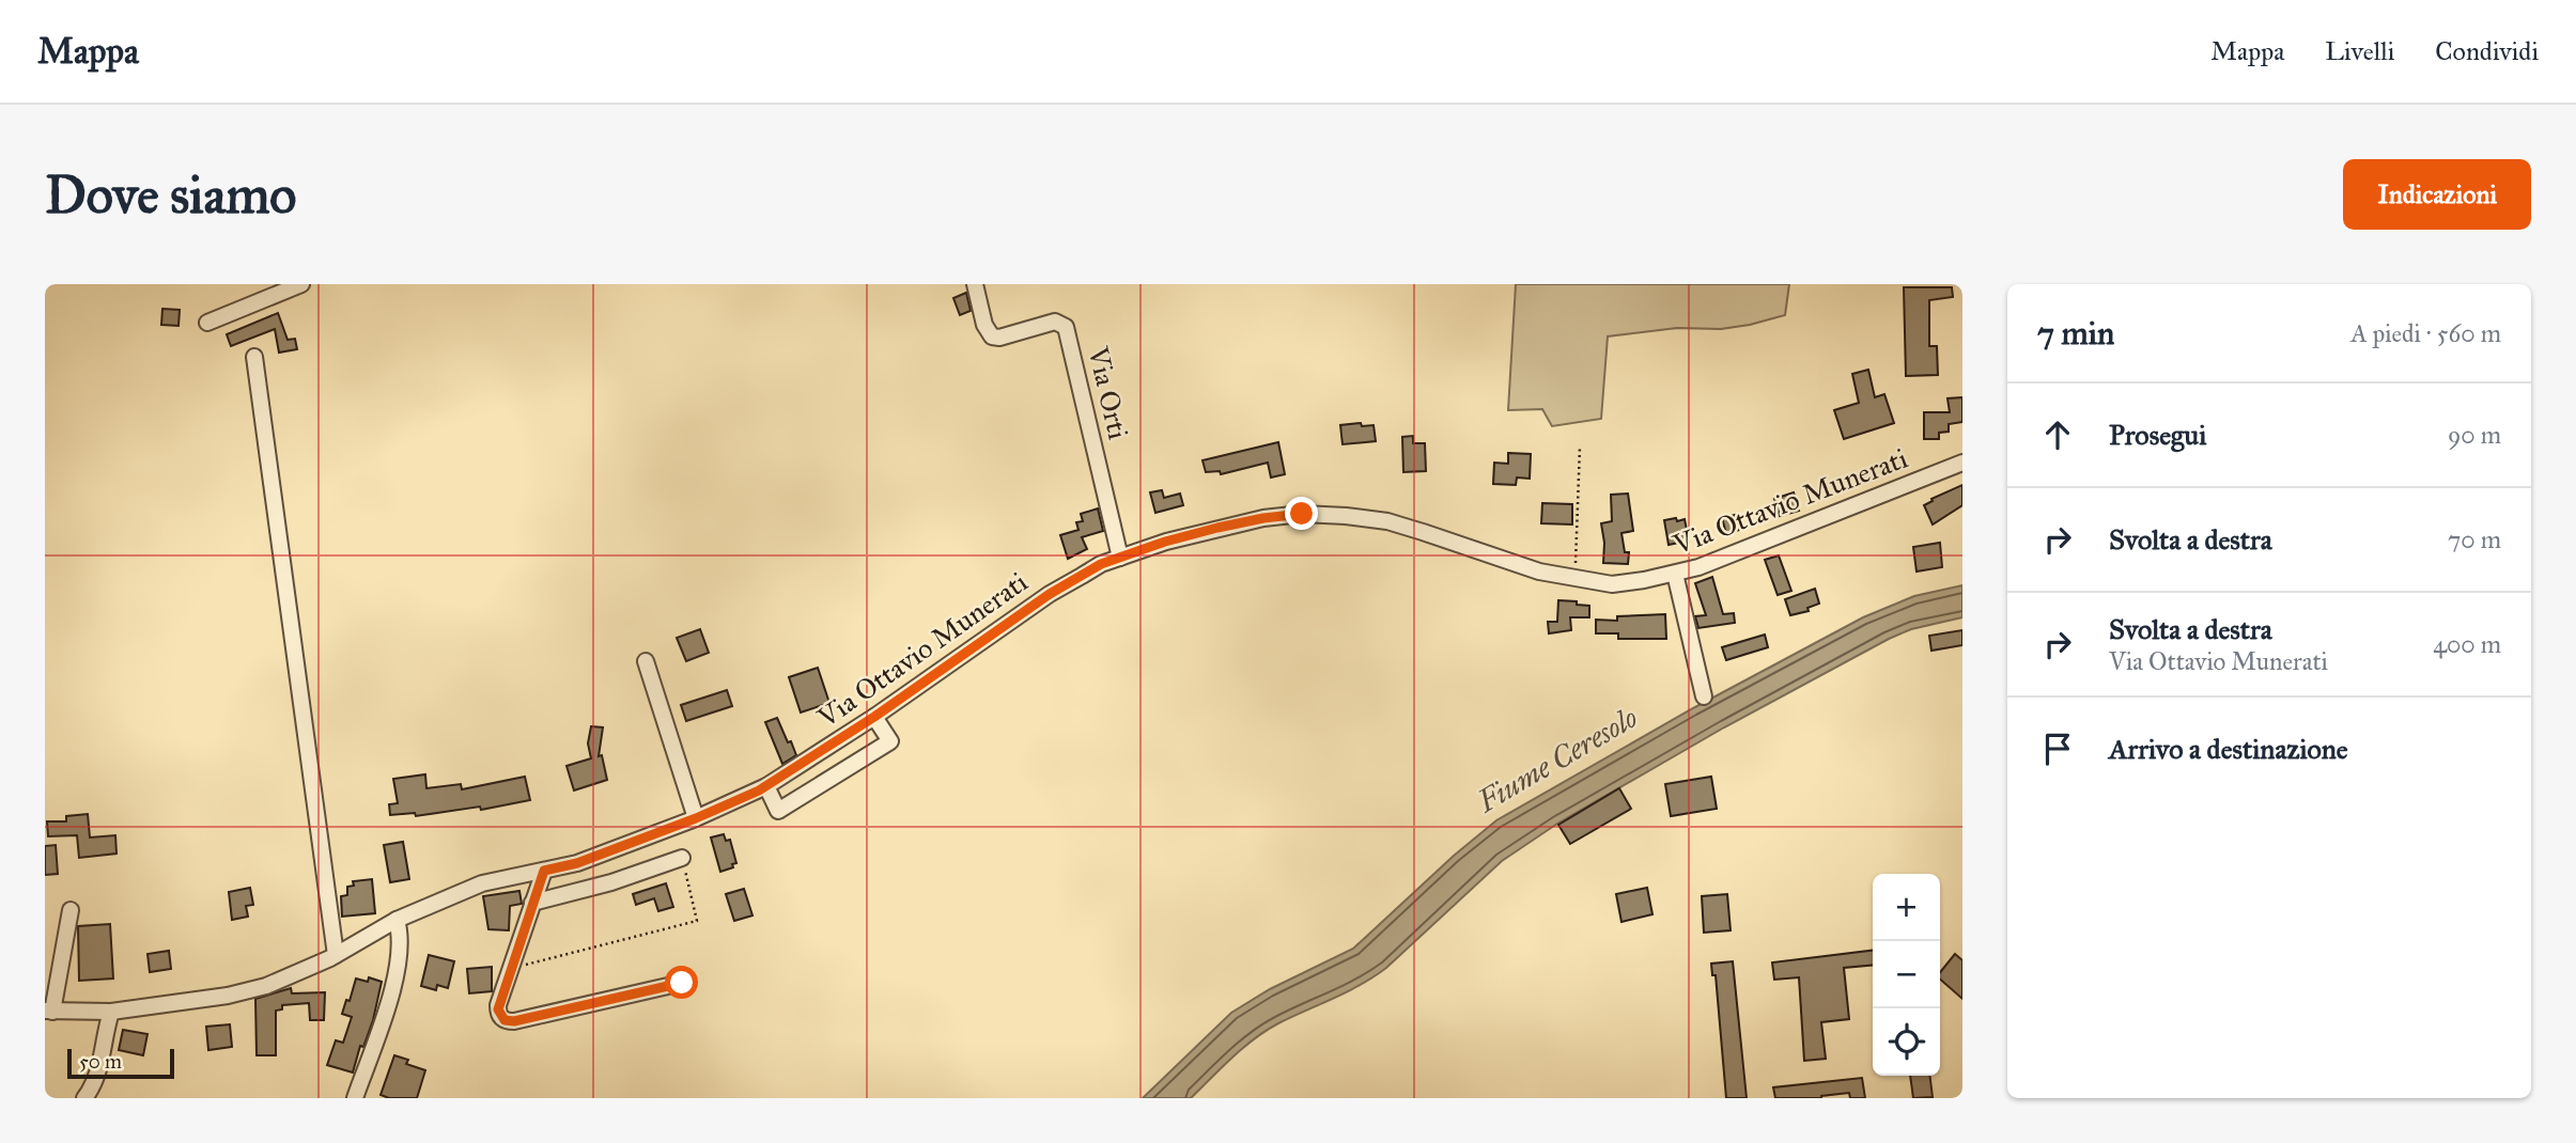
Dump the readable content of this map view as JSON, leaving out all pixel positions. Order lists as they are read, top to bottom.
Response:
{
  "streets": {
    "street": ["Via Orti", "Via Ottavio Munerati"]
  },
  "crossings": [
    ["Via Orti", "Via Ottavio Munerati"]
  ],
  "water": ["Fiume Ceresolo"],
  "scale_bar": "50 m",
  "page": {
    "header": "Mappa",
    "nav": ["Mappa", "Livelli", "Condividi"],
    "buttons": "Indicazioni",
    "title": "Dove siamo",
    "heading": ["7 min", "A piedi · 560 m"],
    "list": [
      ["Prosegui", "90 m"],
      ["Svolta a destra", "70 m"],
      ["Svolta a destra", "Via Ottavio Munerati", "400 m"],
      "Arrivo a destinazione"
    ],
    "map_buttons": ["+", "−"],
    "scale": "50 m"
  }
}
